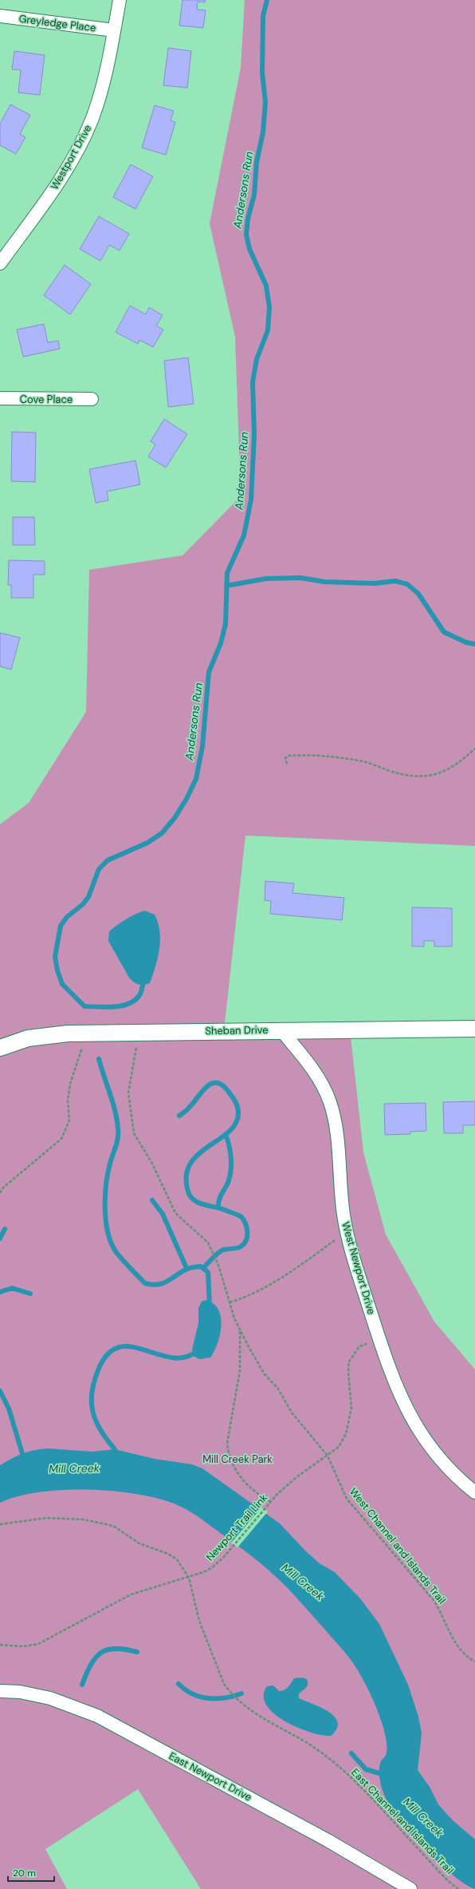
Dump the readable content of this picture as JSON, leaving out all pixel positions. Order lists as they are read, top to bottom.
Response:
{
  "streets": {
    "street": [
      "Greyledge Place",
      "Westport Drive",
      "Cove Place",
      "Sheban Drive",
      "West Newport Drive",
      "East Newport Drive"
    ],
    "path": ["Newport Trail Link", "West Channel and Islands Trail", "East Channel and Islands Trail"]
  },
  "crossings": [
    ["Greyledge Place", "Westport Drive"],
    ["Sheban Drive", "West Newport Drive"],
    ["Sheban Drive", "West Channel and Islands Trail"],
    ["West Newport Drive", "Newport Trail Link"],
    ["Newport Trail Link", "West Channel and Islands Trail"],
    ["Newport Trail Link", "East Channel and Islands Trail"]
  ],
  "water": ["Andersons Run", "Mill Creek"],
  "parks": ["Mill Creek Park"],
  "scale_bar": "20 m"
}
